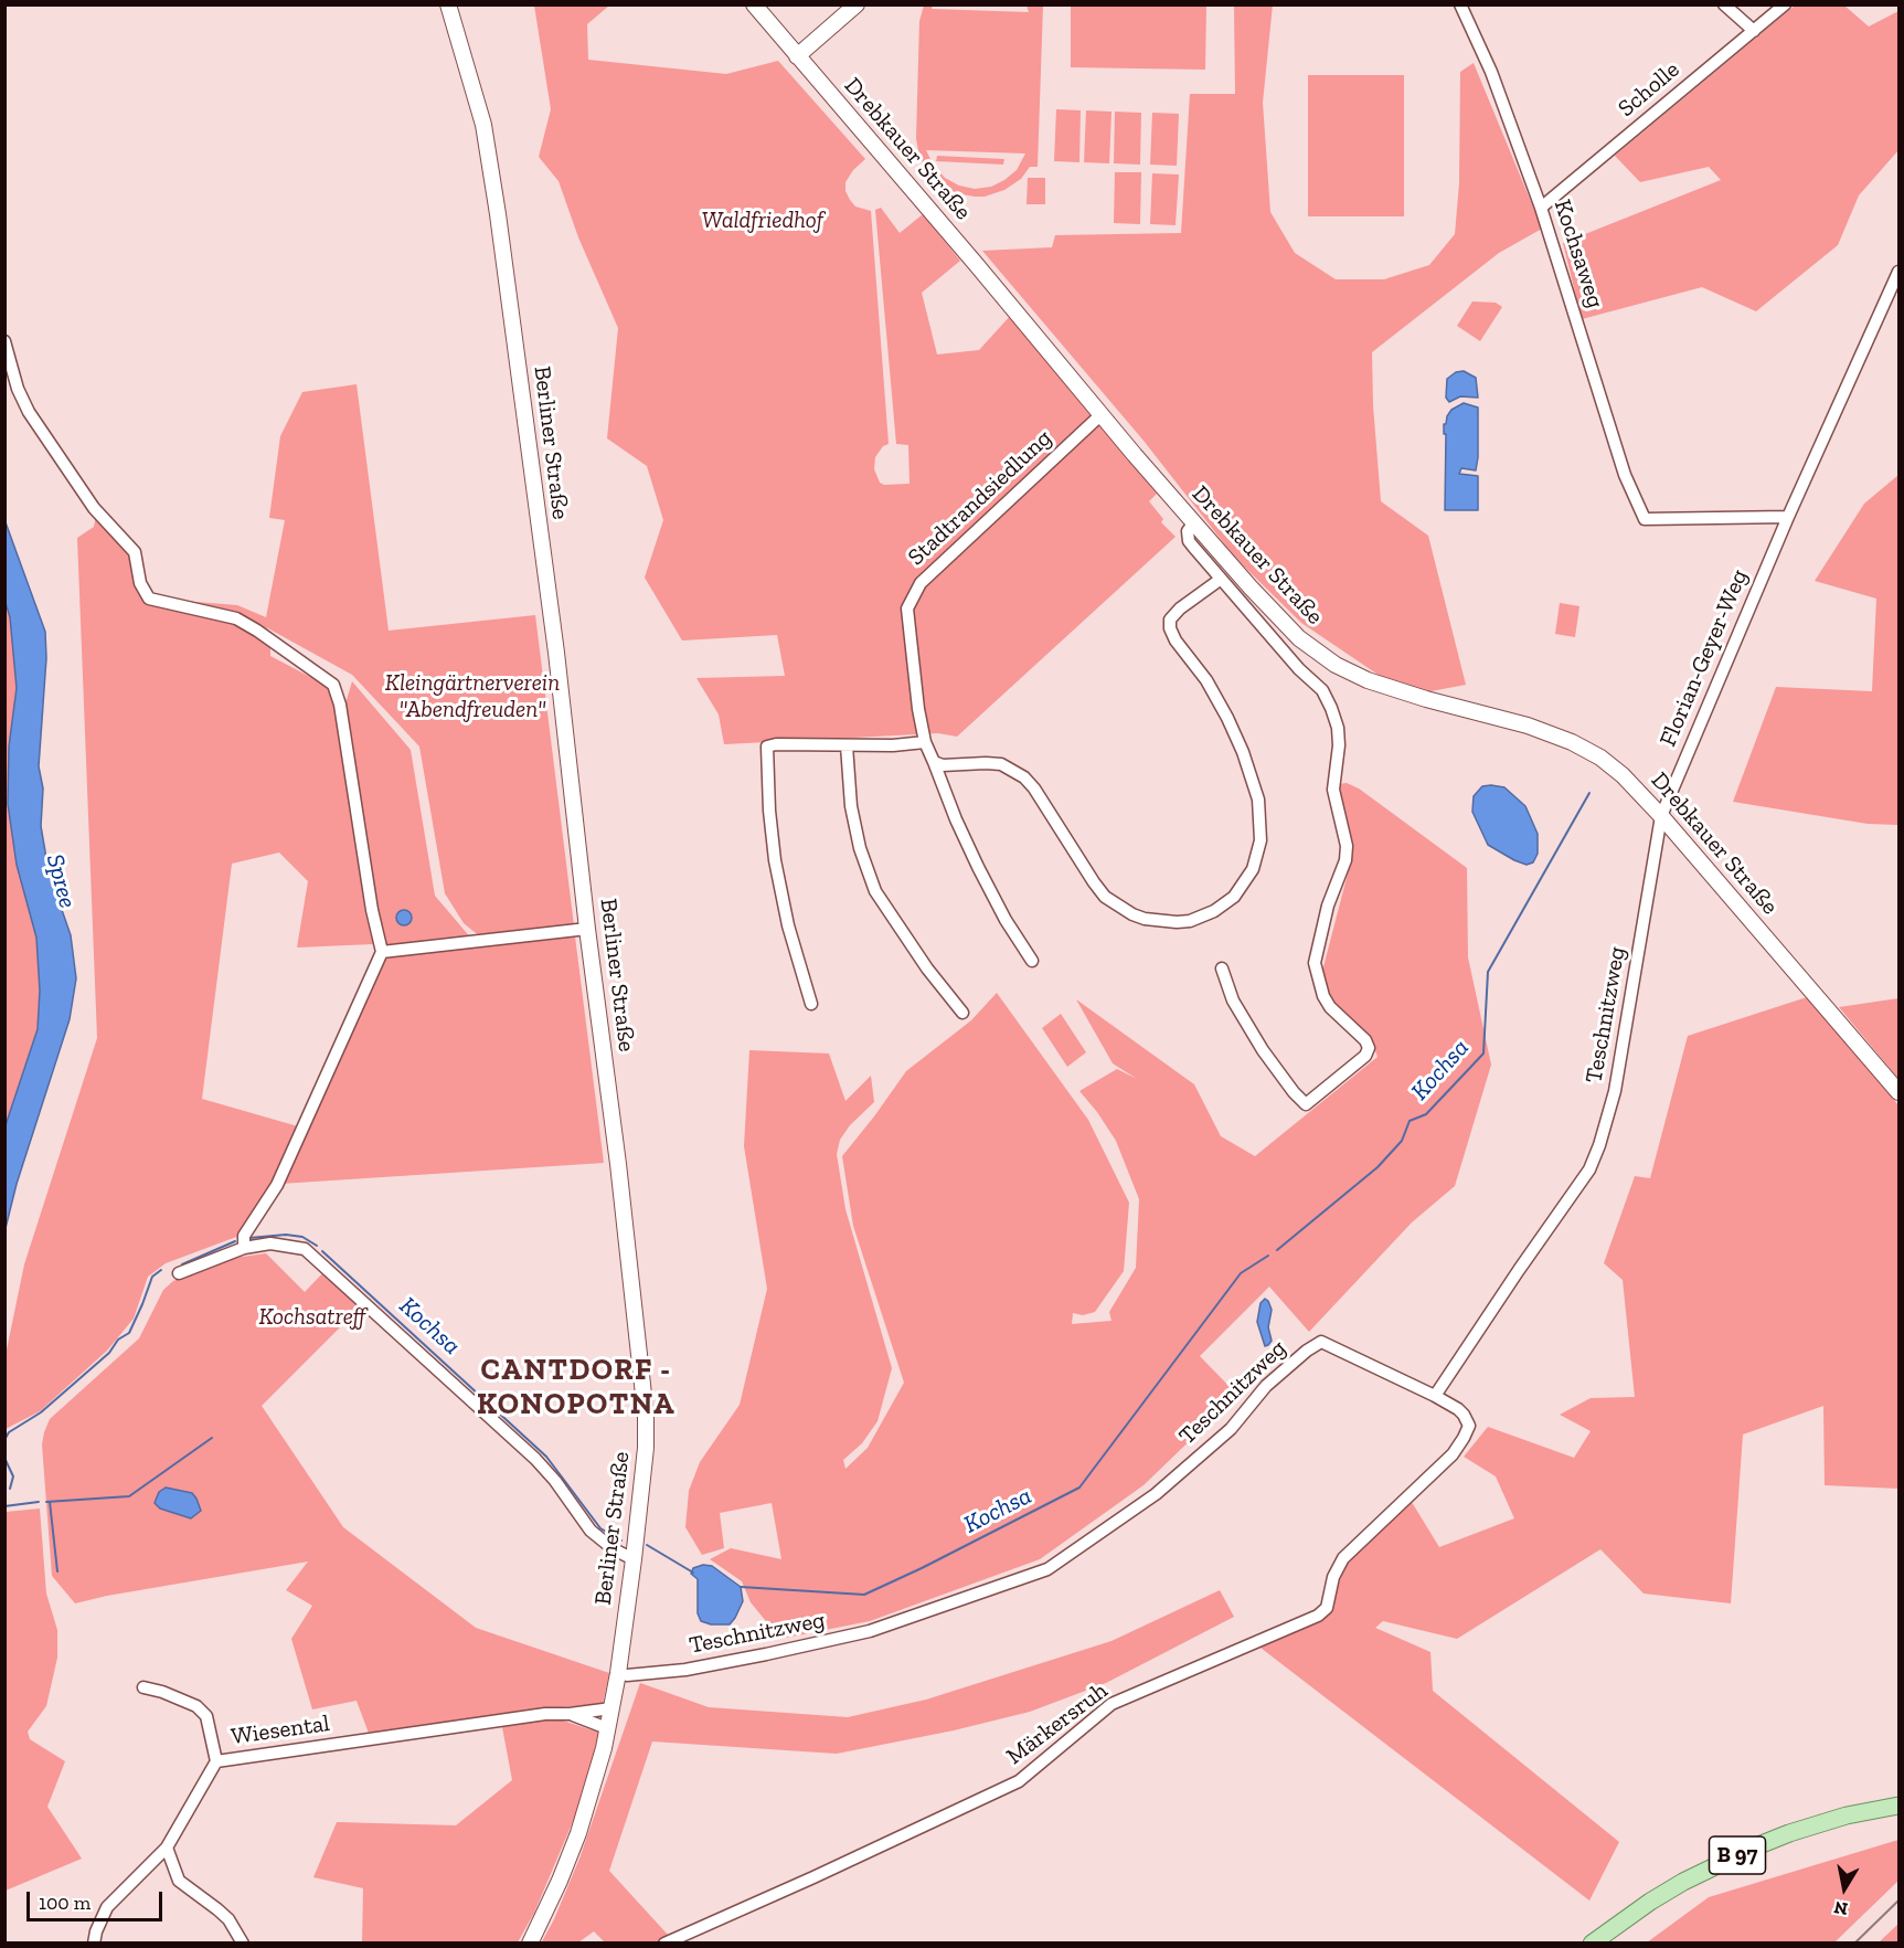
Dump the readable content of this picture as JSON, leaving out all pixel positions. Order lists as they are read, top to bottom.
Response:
{
  "streets": {
    "main road": ["Drebkauer Straße", "Berliner Straße", "B 97"],
    "street": [
      "Scholle",
      "Kochsaweg",
      "Stadtrandsiedlung",
      "Florian-Geyer-Weg",
      "Teschnitzweg",
      "Märkersruh",
      "Wiesental"
    ]
  },
  "crossings": [
    ["Scholle", "Kochsaweg"],
    ["Drebkauer Straße", "Stadtrandsiedlung"],
    ["Drebkauer Straße", "Florian-Geyer-Weg"],
    ["Drebkauer Straße", "Teschnitzweg"],
    ["Kochsaweg", "Florian-Geyer-Weg"],
    ["Berliner Straße", "Teschnitzweg"],
    ["Berliner Straße", "Wiesental"],
    ["Florian-Geyer-Weg", "Teschnitzweg"],
    ["Teschnitzweg", "Märkersruh"]
  ],
  "districts": ["CANTDORF - KONOPOTNA"],
  "water": ["Spree", "Kochsa"],
  "parks": ["Waldfriedhof", "Kleingärtnerverein \"Abendfreuden\"", "Kochsatreff"],
  "scale_bar": "100 m",
  "north": "bottom"
}
